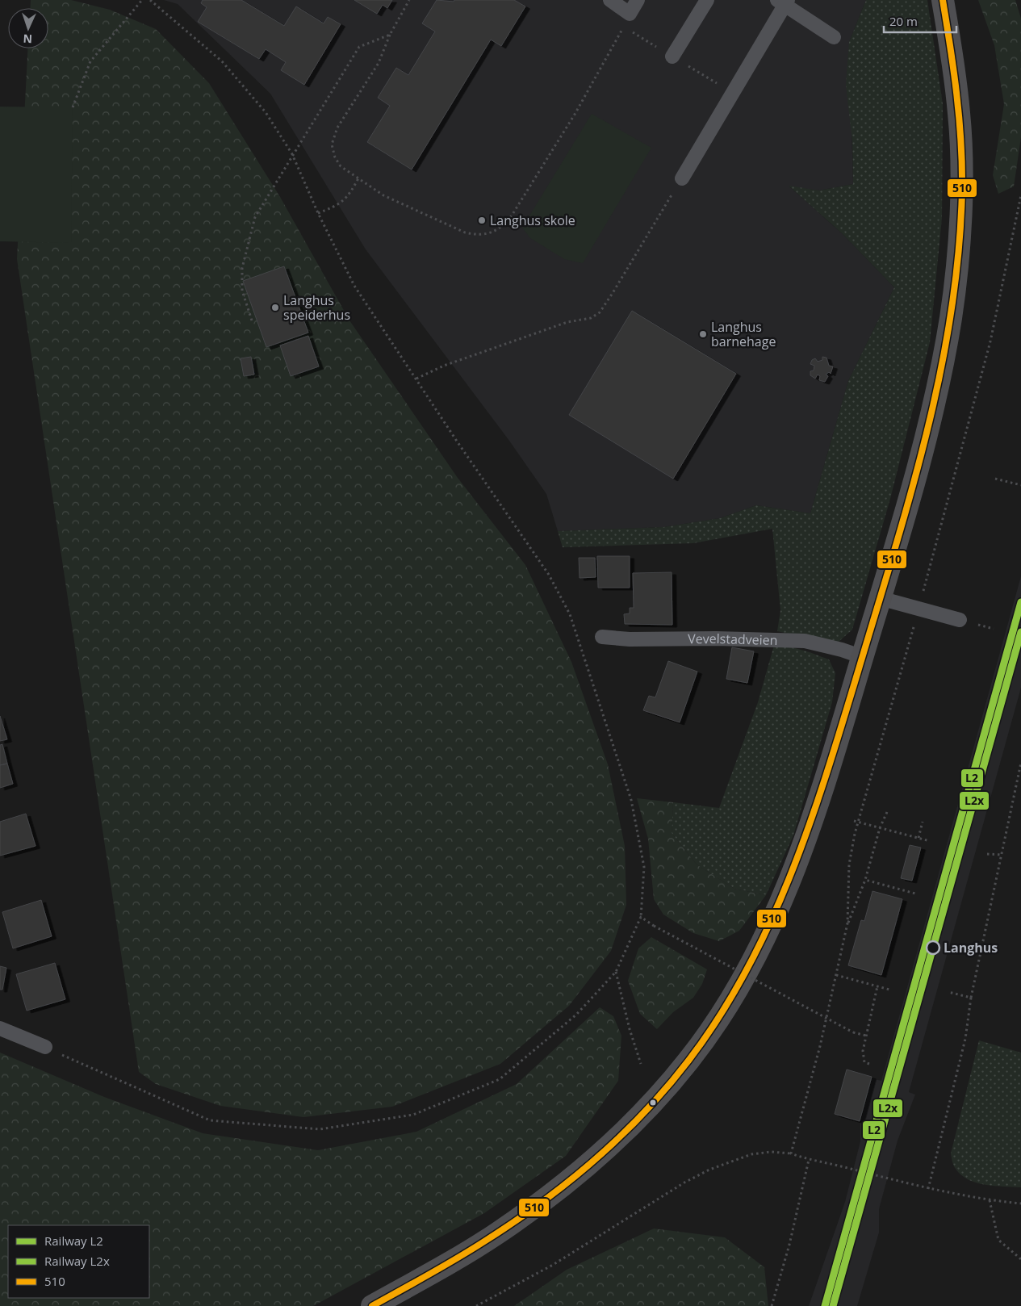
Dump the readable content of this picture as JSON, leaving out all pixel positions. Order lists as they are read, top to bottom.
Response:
{
  "streets": {
    "lane": ["Vevelstadveien"]
  },
  "places": [
    "Langhus skole",
    "Langhus speiderhus",
    "Langhus barnehage",
    "Langhus"
  ],
  "lines": ["transit line 510", "rail line L2", "rail line L2x"],
  "legend": ["Railway L2", "Railway L2x", "510"],
  "scale_bar": "20 m",
  "north": "bottom"
}
